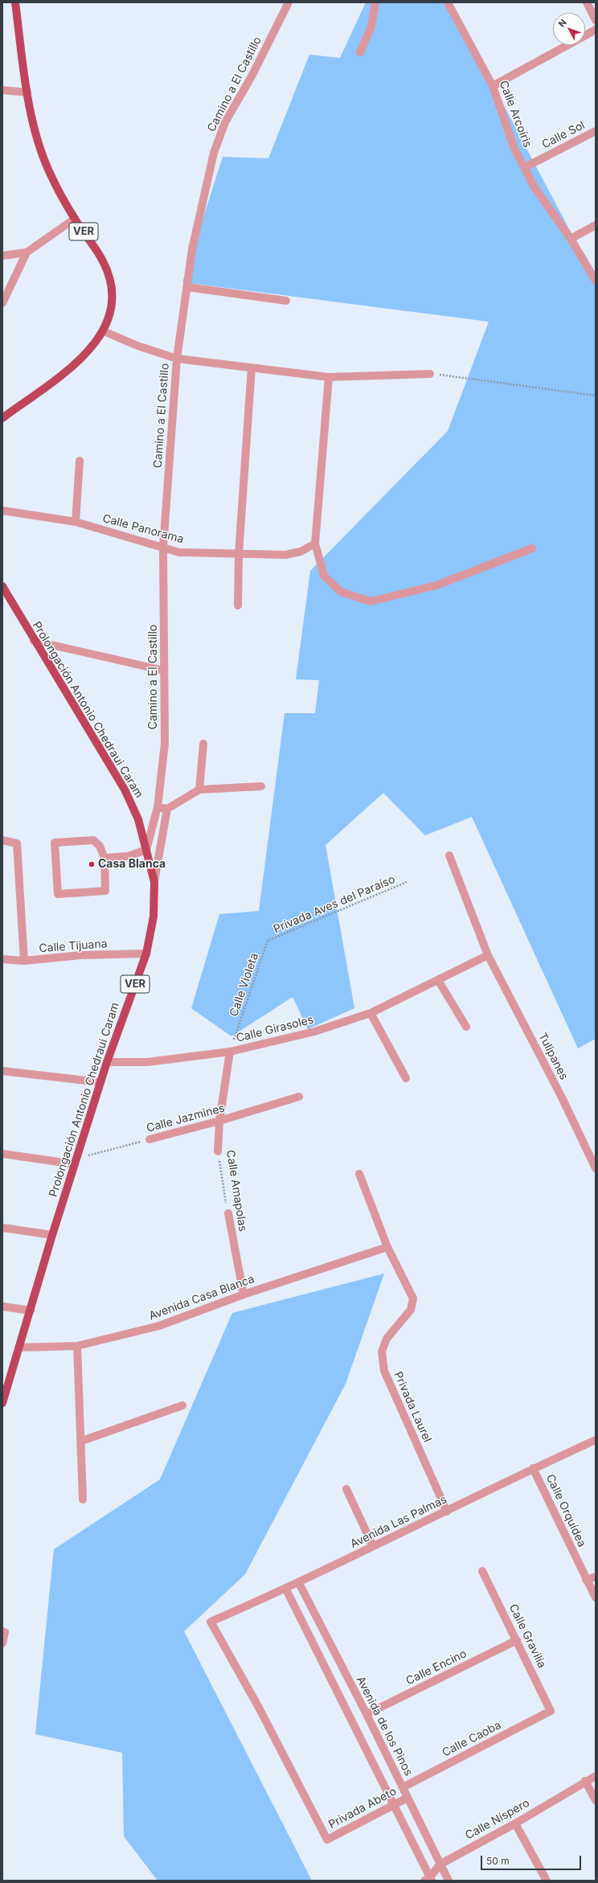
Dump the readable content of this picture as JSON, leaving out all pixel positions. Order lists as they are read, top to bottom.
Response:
{
  "streets": {
    "main road": ["VER", "Prolongación Antonio Chedraui Caram"],
    "street": [
      "Camino a El Castillo",
      "Calle Arcoíris",
      "Calle Sol",
      "Calle Panorama",
      "Calle Tijuana",
      "Calle Girasoles",
      "Tulipanes",
      "Calle Jazmines",
      "Calle Amapolas",
      "Avenida Casa Blanca",
      "Privada Laurel",
      "Calle Orquídea",
      "Avenida Las Palmas",
      "Calle Gravilia",
      "Calle Encino",
      "Avenida de los Pinos",
      "Calle Caoba",
      "Privada Abeto",
      "Calle Níspero"
    ],
    "path": ["Privada Aves del Paraíso", "Calle Violeta"]
  },
  "crossings": [
    ["Camino a El Castillo", "Calle Panorama"],
    ["Camino a El Castillo", "Prolongación Antonio Chedraui Caram"],
    ["Calle Arcoíris", "Calle Sol"],
    ["Prolongación Antonio Chedraui Caram", "Calle Tijuana"],
    ["Prolongación Antonio Chedraui Caram", "Calle Girasoles"],
    ["Prolongación Antonio Chedraui Caram", "Calle Jazmines"],
    ["Prolongación Antonio Chedraui Caram", "Avenida Casa Blanca"],
    ["Privada Aves del Paraíso", "Calle Violeta"],
    ["Calle Violeta", "Calle Girasoles"],
    ["Calle Violeta", "Calle Amapolas"],
    ["Calle Girasoles", "Tulipanes"],
    ["Calle Girasoles", "Calle Amapolas"],
    ["Calle Jazmines", "Calle Amapolas"],
    ["Calle Amapolas", "Avenida Casa Blanca"],
    ["Avenida Casa Blanca", "Privada Laurel"],
    ["Privada Laurel", "Avenida Las Palmas"],
    ["Calle Orquídea", "Avenida Las Palmas"],
    ["Avenida Las Palmas", "Avenida de los Pinos"],
    ["Avenida Las Palmas", "Privada Abeto"],
    ["Calle Gravilia", "Calle Encino"],
    ["Calle Gravilia", "Calle Caoba"],
    ["Calle Encino", "Avenida de los Pinos"],
    ["Avenida de los Pinos", "Calle Caoba"],
    ["Avenida de los Pinos", "Privada Abeto"],
    ["Avenida de los Pinos", "Calle Níspero"]
  ],
  "places": ["Casa Blanca"],
  "scale_bar": "50 m",
  "north": "top left"
}
